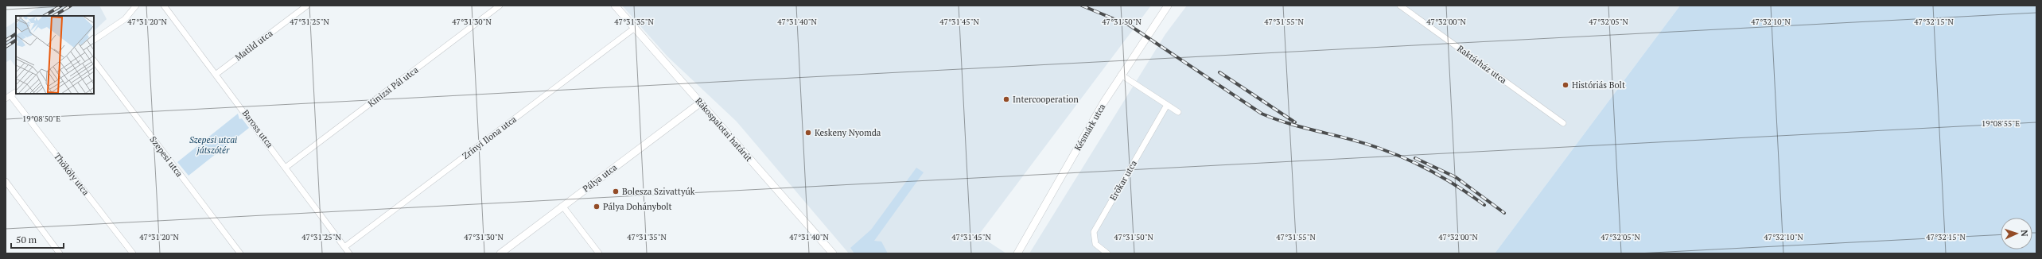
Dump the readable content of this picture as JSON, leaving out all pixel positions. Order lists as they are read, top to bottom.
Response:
{
  "streets": {
    "street": [
      "Matild utca",
      "Raktárház utca",
      "Kinizsi Pál utca",
      "Késmárk utca",
      "Baross utca",
      "Rákospalotai határút",
      "Zrínyi Ilona utca",
      "Szepesi utca",
      "Thököly utca",
      "Pálya utca",
      "Erőkar utca"
    ]
  },
  "crossings": [
    ["Matild utca", "Baross utca"],
    ["Kinizsi Pál utca", "Baross utca"],
    ["Baross utca", "Zrínyi Ilona utca"],
    ["Rákospalotai határút", "Zrínyi Ilona utca"],
    ["Rákospalotai határút", "Pálya utca"]
  ],
  "parks": ["Szepesi utcai játszótér"],
  "places": [
    "Históriás Bolt",
    "Intercooperation",
    "Keskeny Nyomda",
    "Bolesza Szivattyúk",
    "Pálya Dohánybolt"
  ],
  "scale_bar": "50 m",
  "north": "right",
  "coordinates": [
    "47°31'20\"N",
    "47°31'25\"N",
    "47°31'30\"N",
    "47°31'35\"N",
    "47°31'40\"N",
    "47°31'45\"N",
    "47°31'50\"N",
    "47°31'55\"N",
    "47°32'00\"N",
    "47°32'05\"N",
    "47°32'10\"N",
    "47°32'15\"N",
    "19°08'50\"E",
    "19°08'55\"E"
  ]
}
